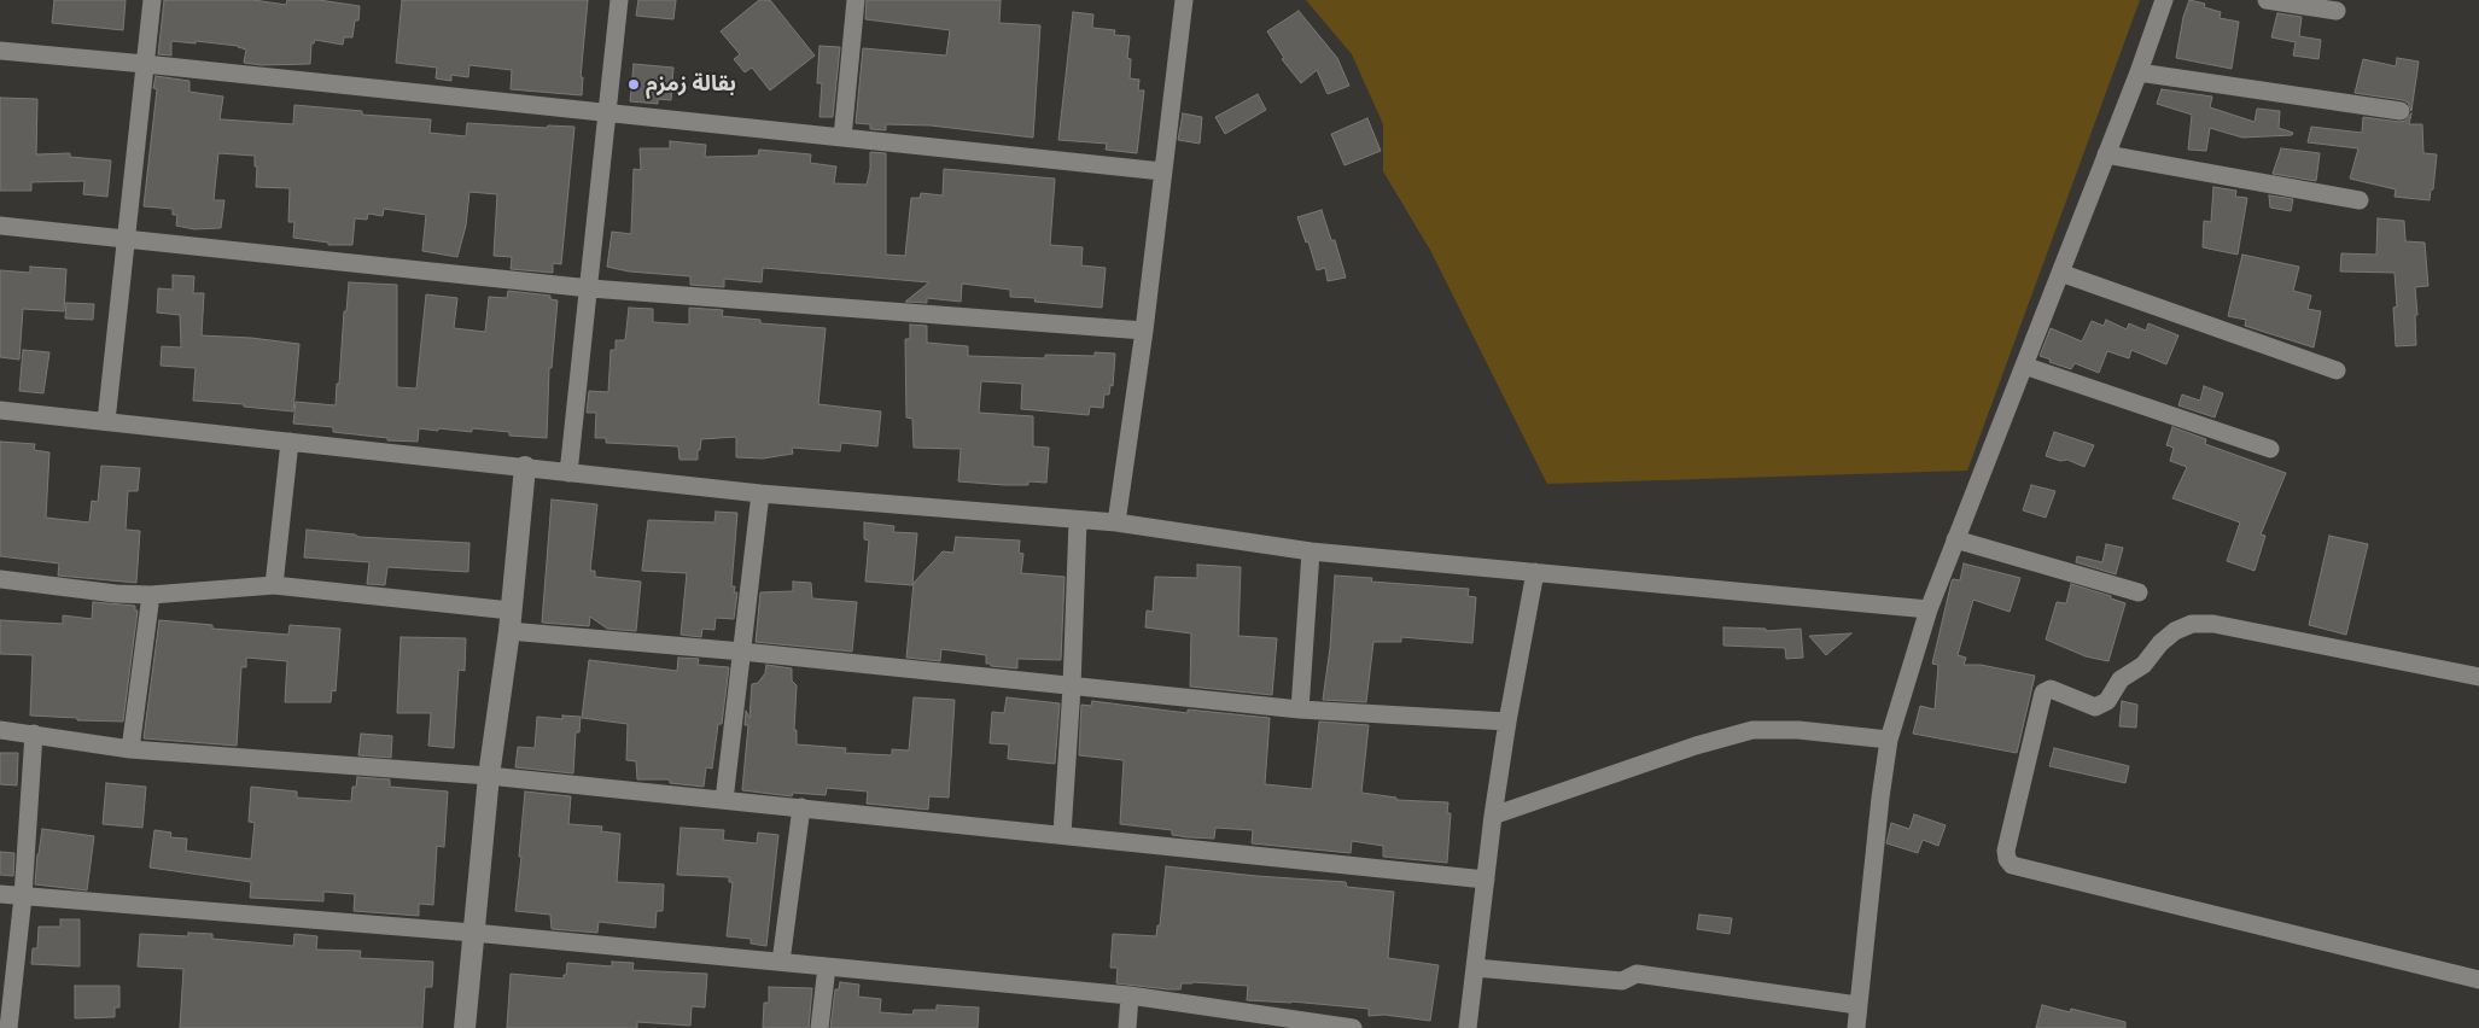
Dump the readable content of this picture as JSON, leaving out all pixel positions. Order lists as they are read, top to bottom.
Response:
{
  "places": ["بقالة زمزم"]
}
